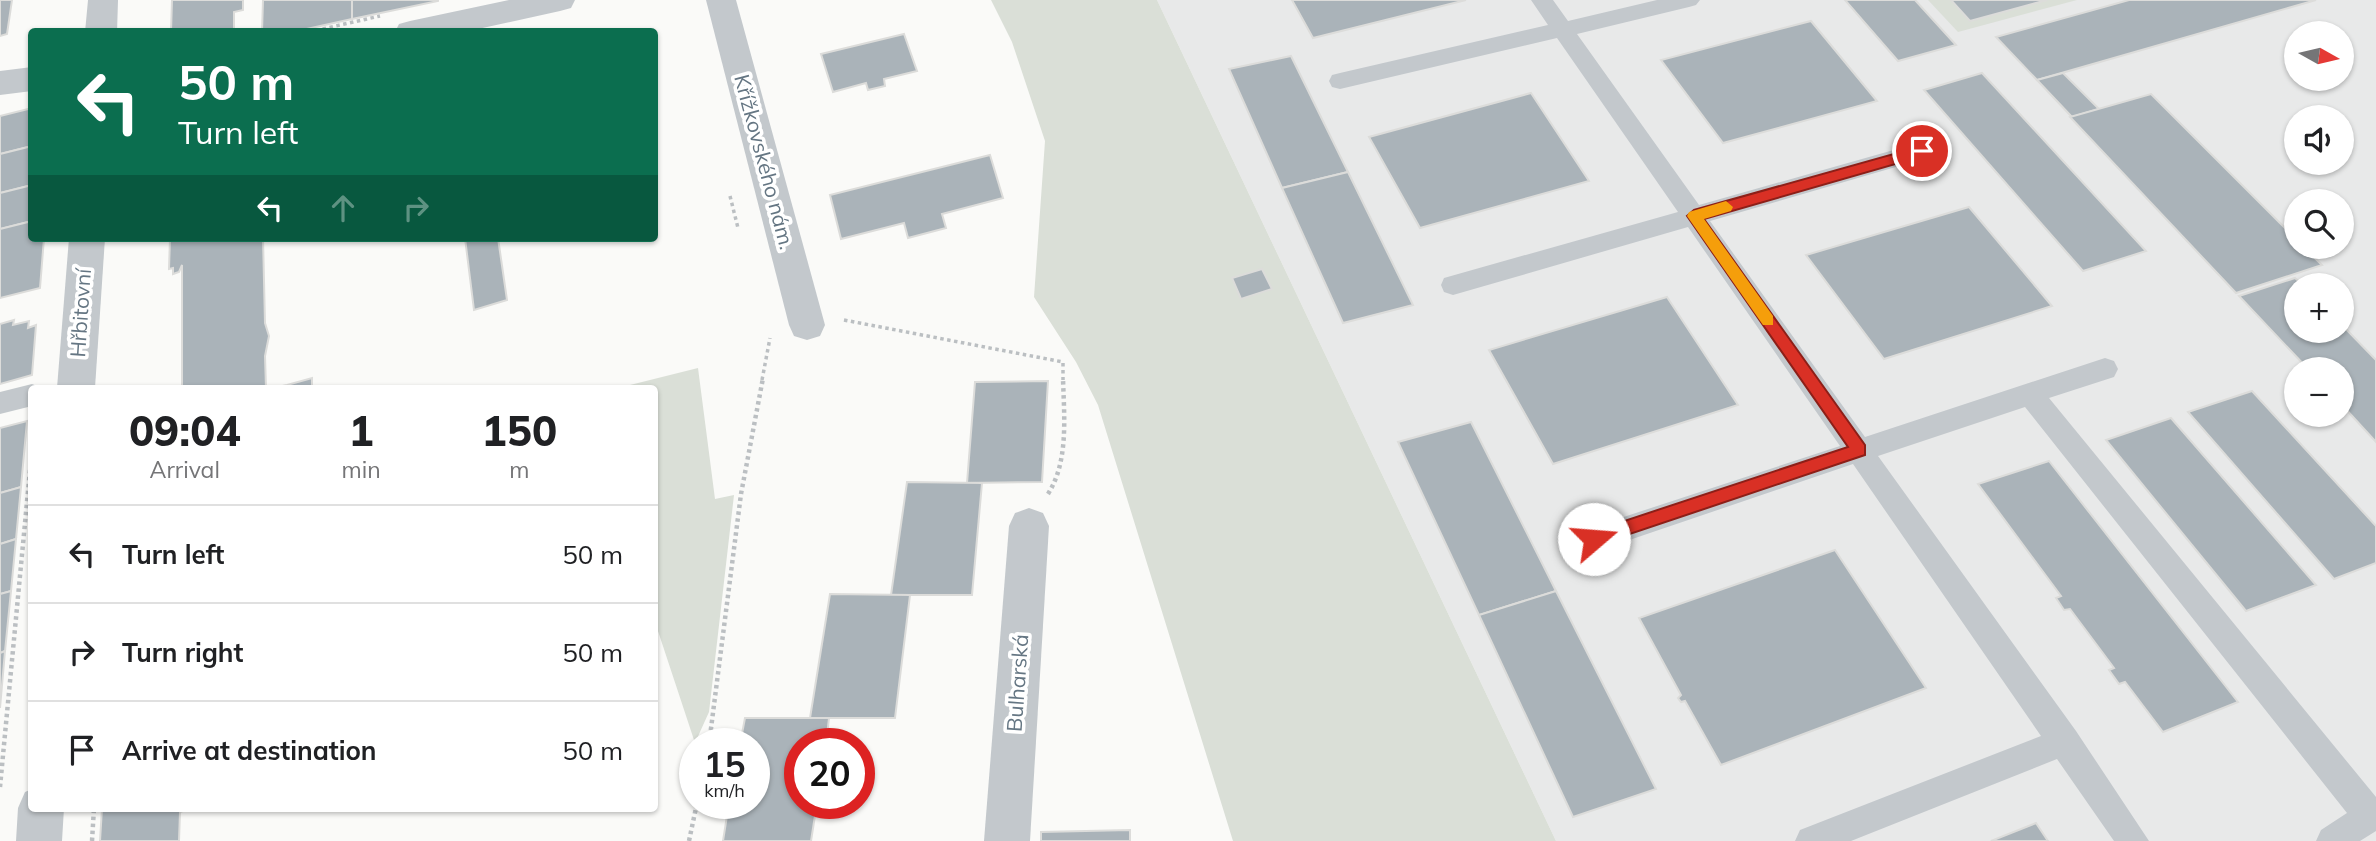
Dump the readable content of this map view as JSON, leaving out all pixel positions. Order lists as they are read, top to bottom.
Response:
{
  "streets": {
    "street": ["Křížkovského nám.", "Hřbitovní", "Bulharská"]
  },
  "north": "right",
  "page": {
    "map_buttons": ["+", "−"],
    "turn": ["50 m", "Turn left"],
    "eta": [
      "09:04",
      "Arrival",
      "1",
      "min",
      "150",
      "m"
    ],
    "list": [
      {
        "name": "Turn left",
        "value": "50 m"
      },
      {
        "name": "Turn right",
        "value": "50 m"
      },
      {
        "name": "Arrive at destination",
        "value": "50 m"
      }
    ],
    "speed": "15 km/h",
    "limit": "20"
  }
}
